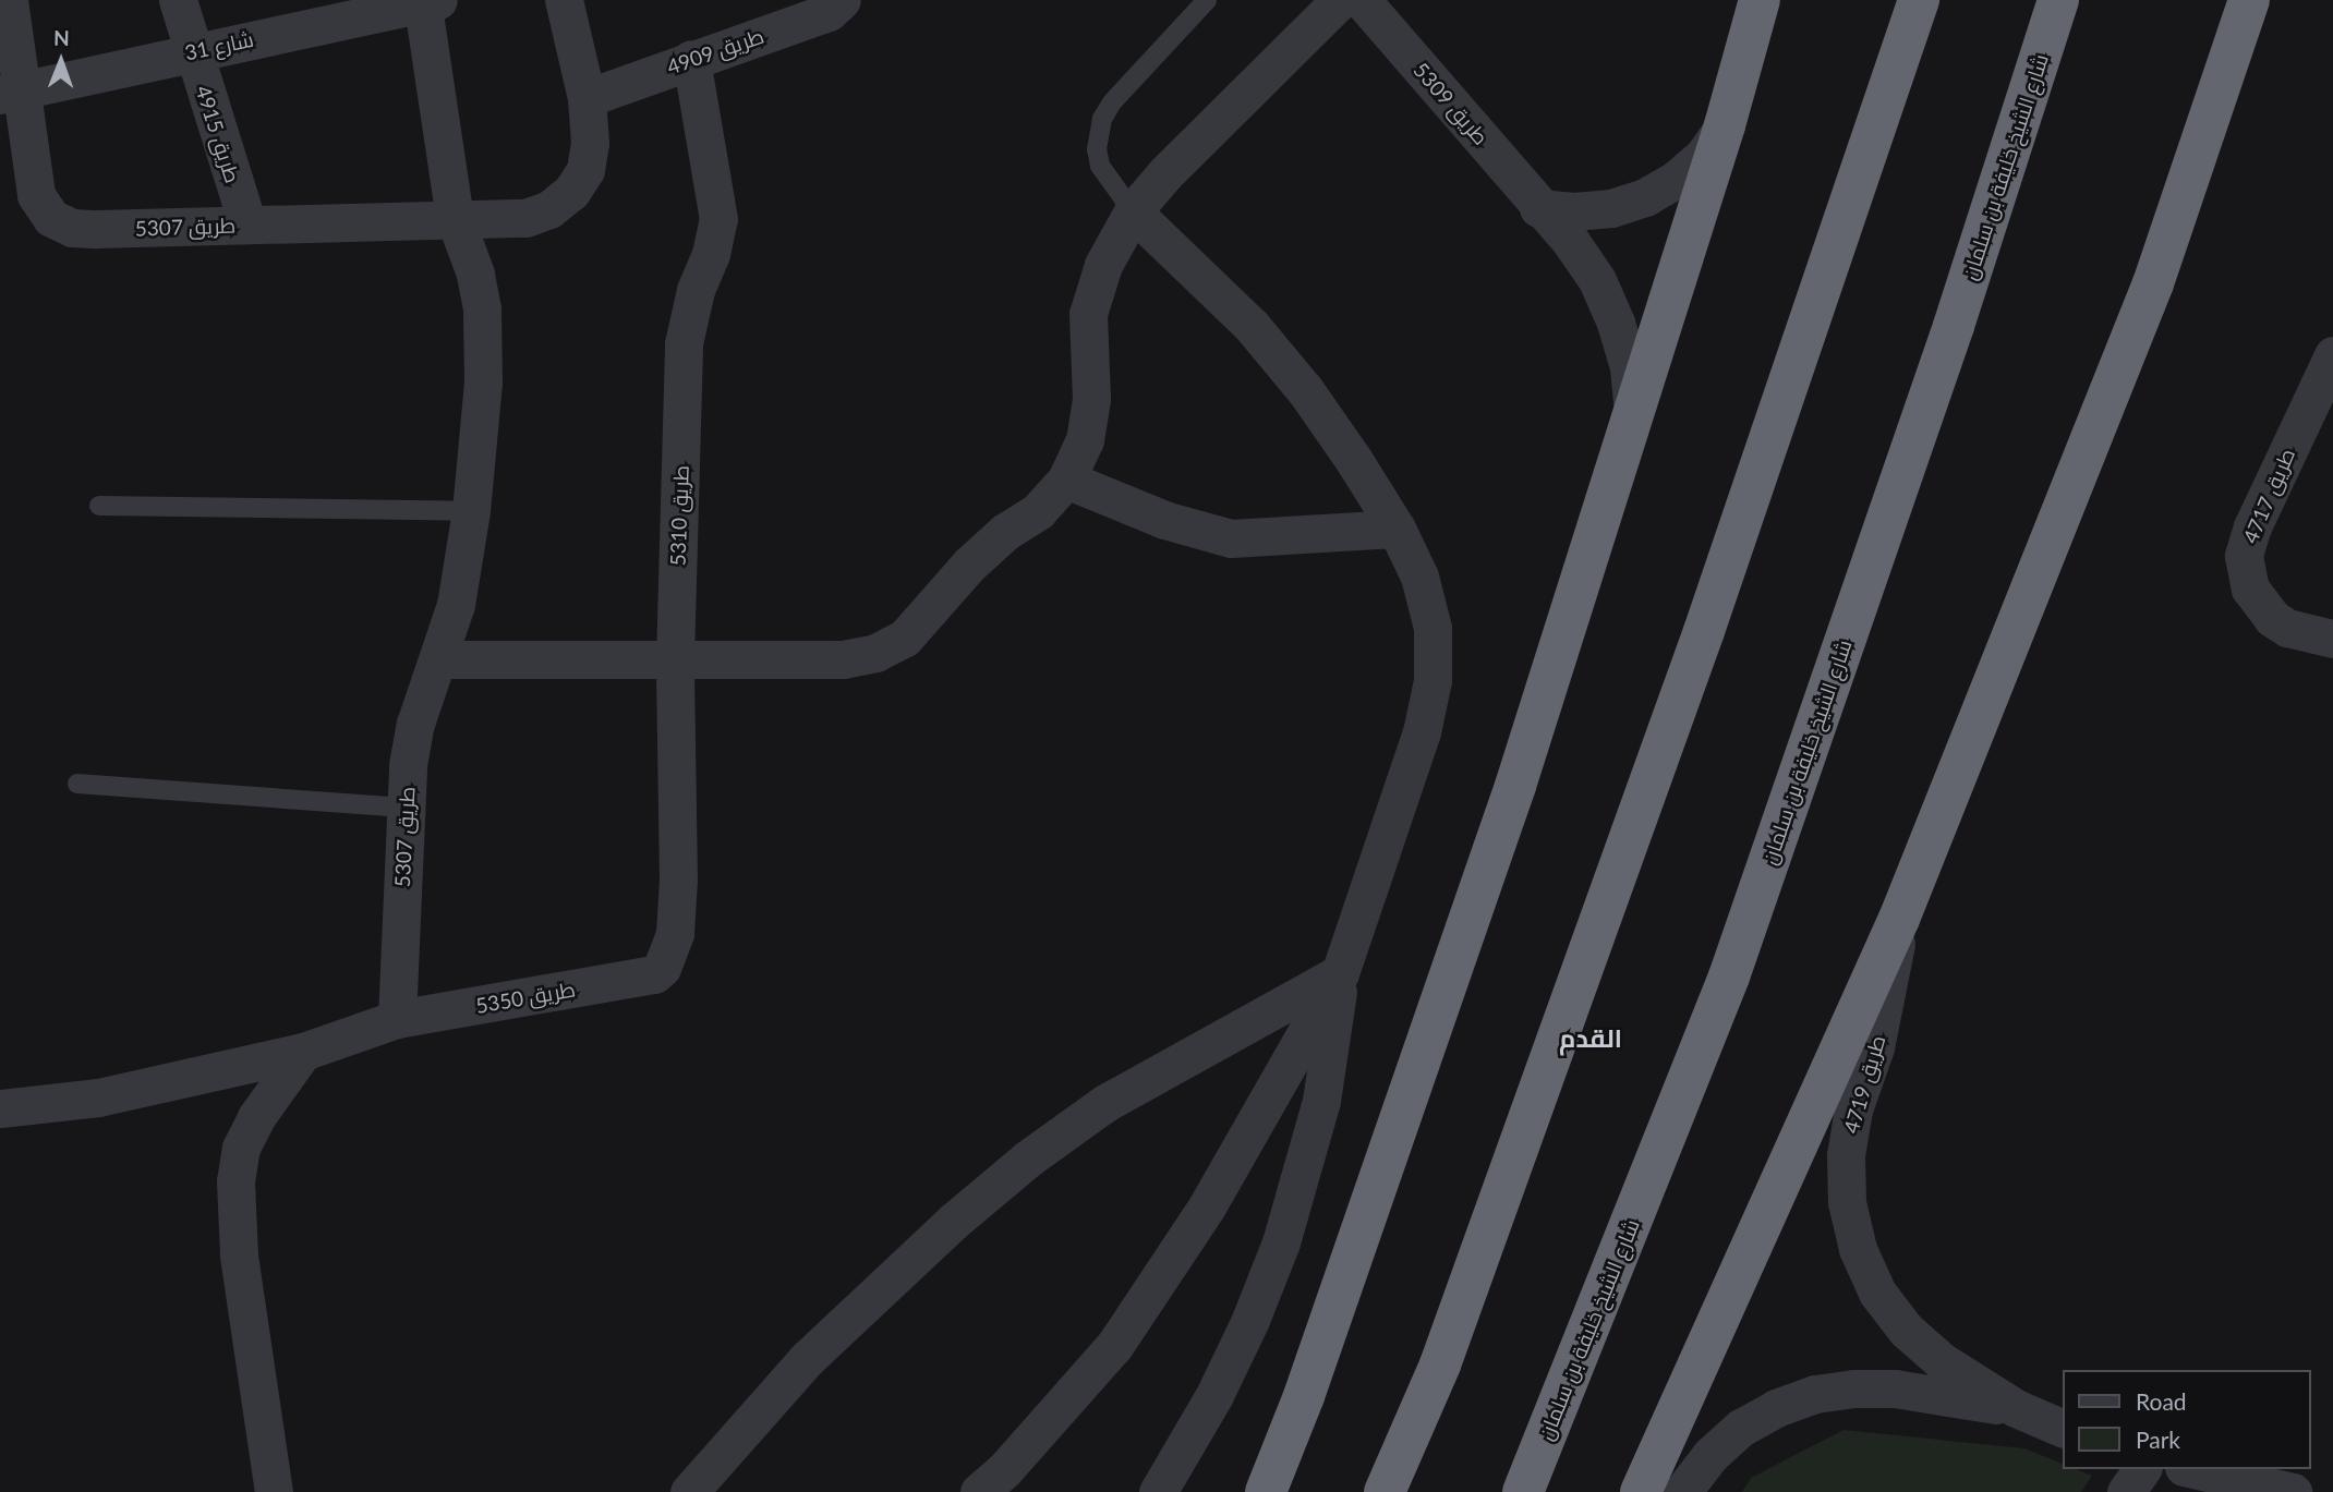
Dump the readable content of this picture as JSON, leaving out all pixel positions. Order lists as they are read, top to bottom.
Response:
{
  "streets": {
    "highway": ["شارع الشيخ خليفة بن سلمان"],
    "street": [
      "شارع 31",
      "طريق 4909",
      "طريق 5309",
      "طريق 4915",
      "طريق 5307",
      "طريق 4717",
      "طريق 5310",
      "طريق 5350",
      "طريق 4719"
    ]
  },
  "crossings": [
    ["شارع 31", "طريق 4915"],
    ["شارع 31", "طريق 5307"],
    ["طريق 4909", "طريق 5310"],
    ["طريق 4915", "طريق 5307"],
    ["طريق 5307", "طريق 5350"],
    ["طريق 5310", "طريق 5350"]
  ],
  "districts": ["القدم"],
  "legend": ["Road", "Park"],
  "north": "top"
}
